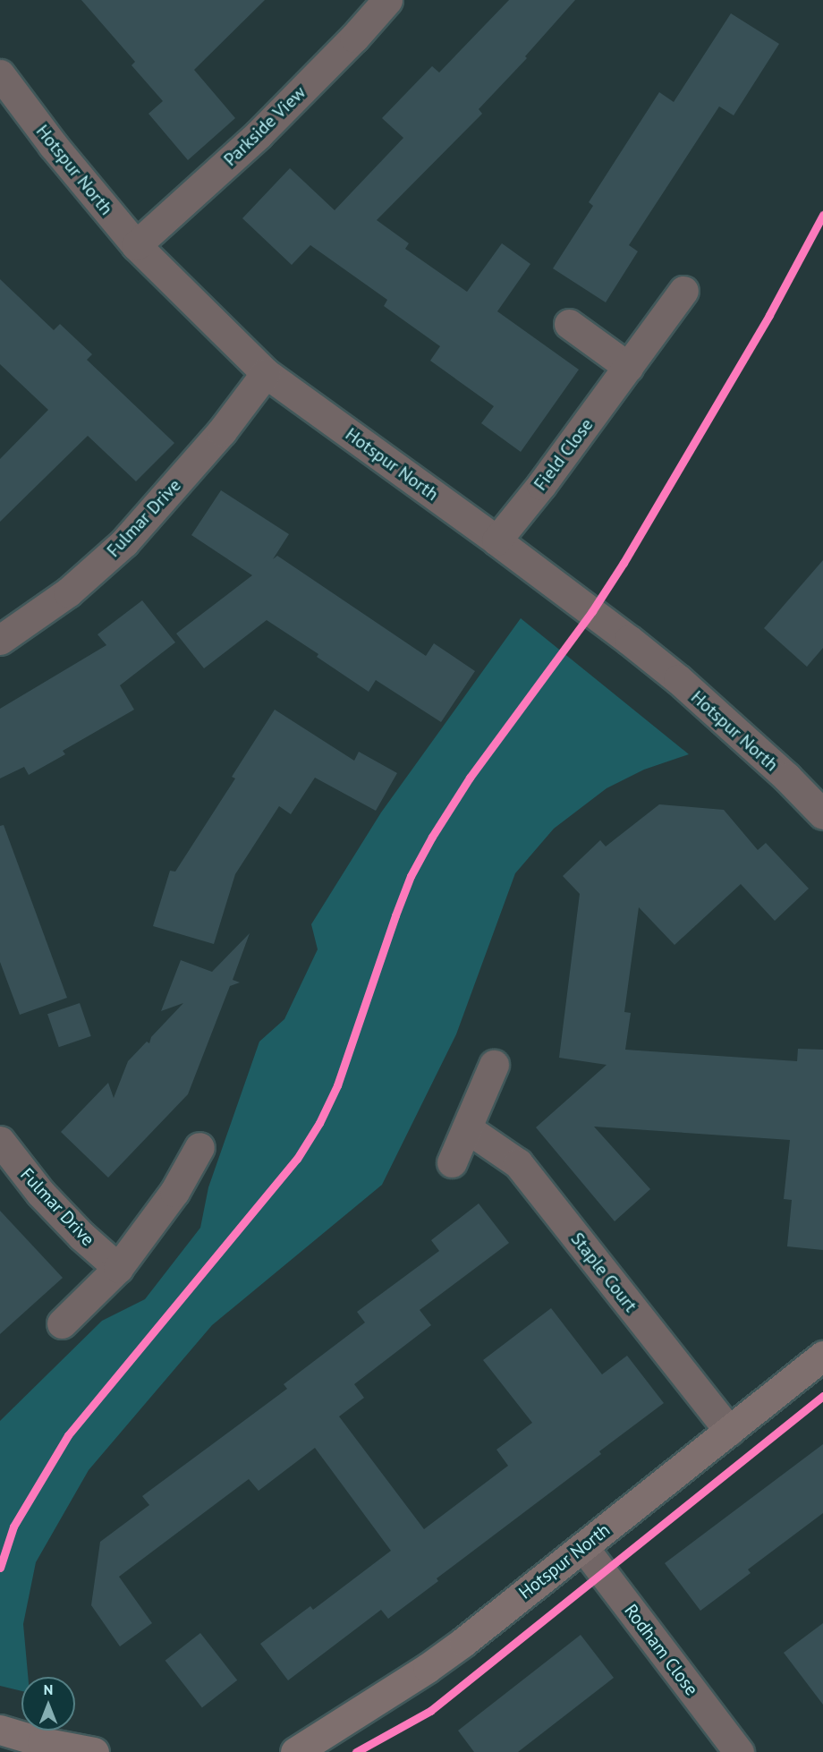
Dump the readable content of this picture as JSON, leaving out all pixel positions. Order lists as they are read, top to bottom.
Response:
{
  "streets": {
    "street": [
      "Parkside View",
      "Hotspur North",
      "Field Close",
      "Fulmar Drive",
      "Staple Court",
      "Rodham Close"
    ]
  },
  "crossings": [
    ["Parkside View", "Hotspur North"],
    ["Hotspur North", "Field Close"],
    ["Hotspur North", "Fulmar Drive"],
    ["Hotspur North", "Staple Court"],
    ["Hotspur North", "Rodham Close"]
  ],
  "north": "top"
}
